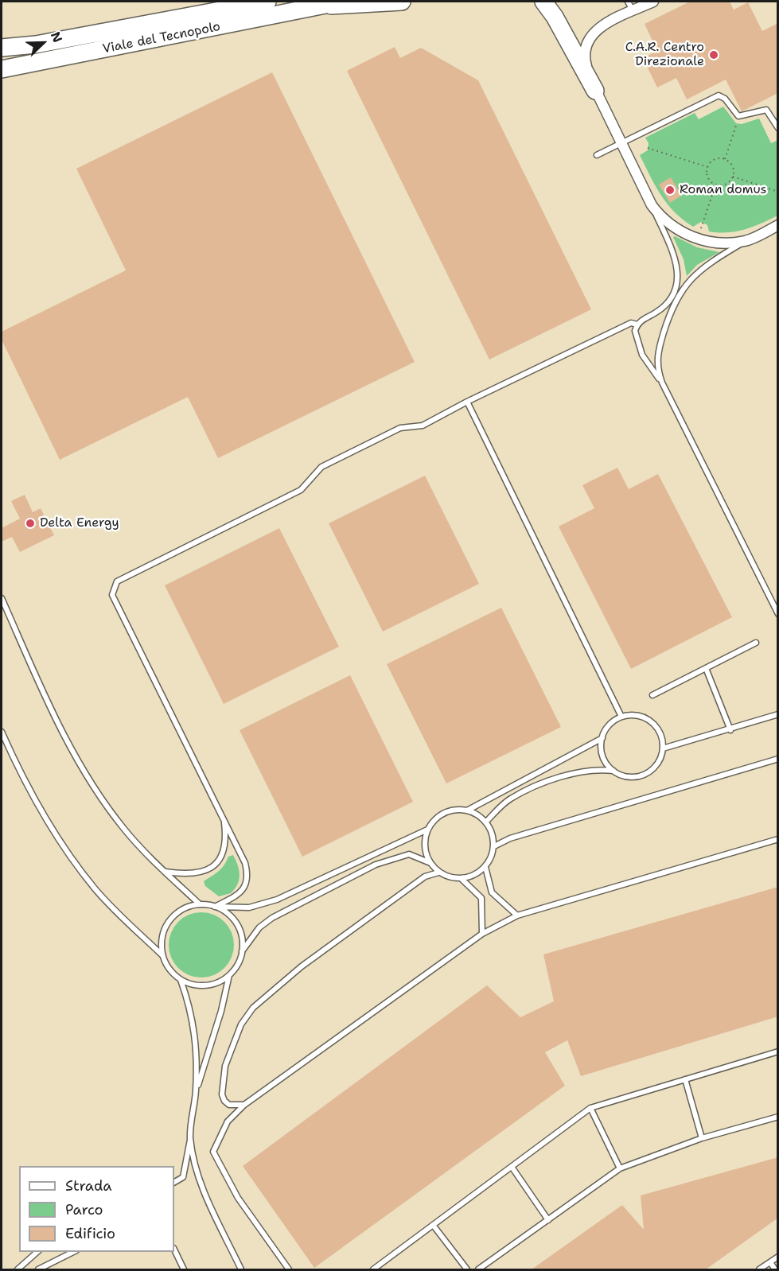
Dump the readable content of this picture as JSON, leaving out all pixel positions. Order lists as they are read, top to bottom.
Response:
{
  "streets": {
    "highway": ["Viale del Tecnopolo"]
  },
  "places": ["C.A.R. Centro Direzionale", "Roman domus", "Delta Energy"],
  "legend": ["Strada", "Parco", "Edificio"],
  "north": "top right"
}
